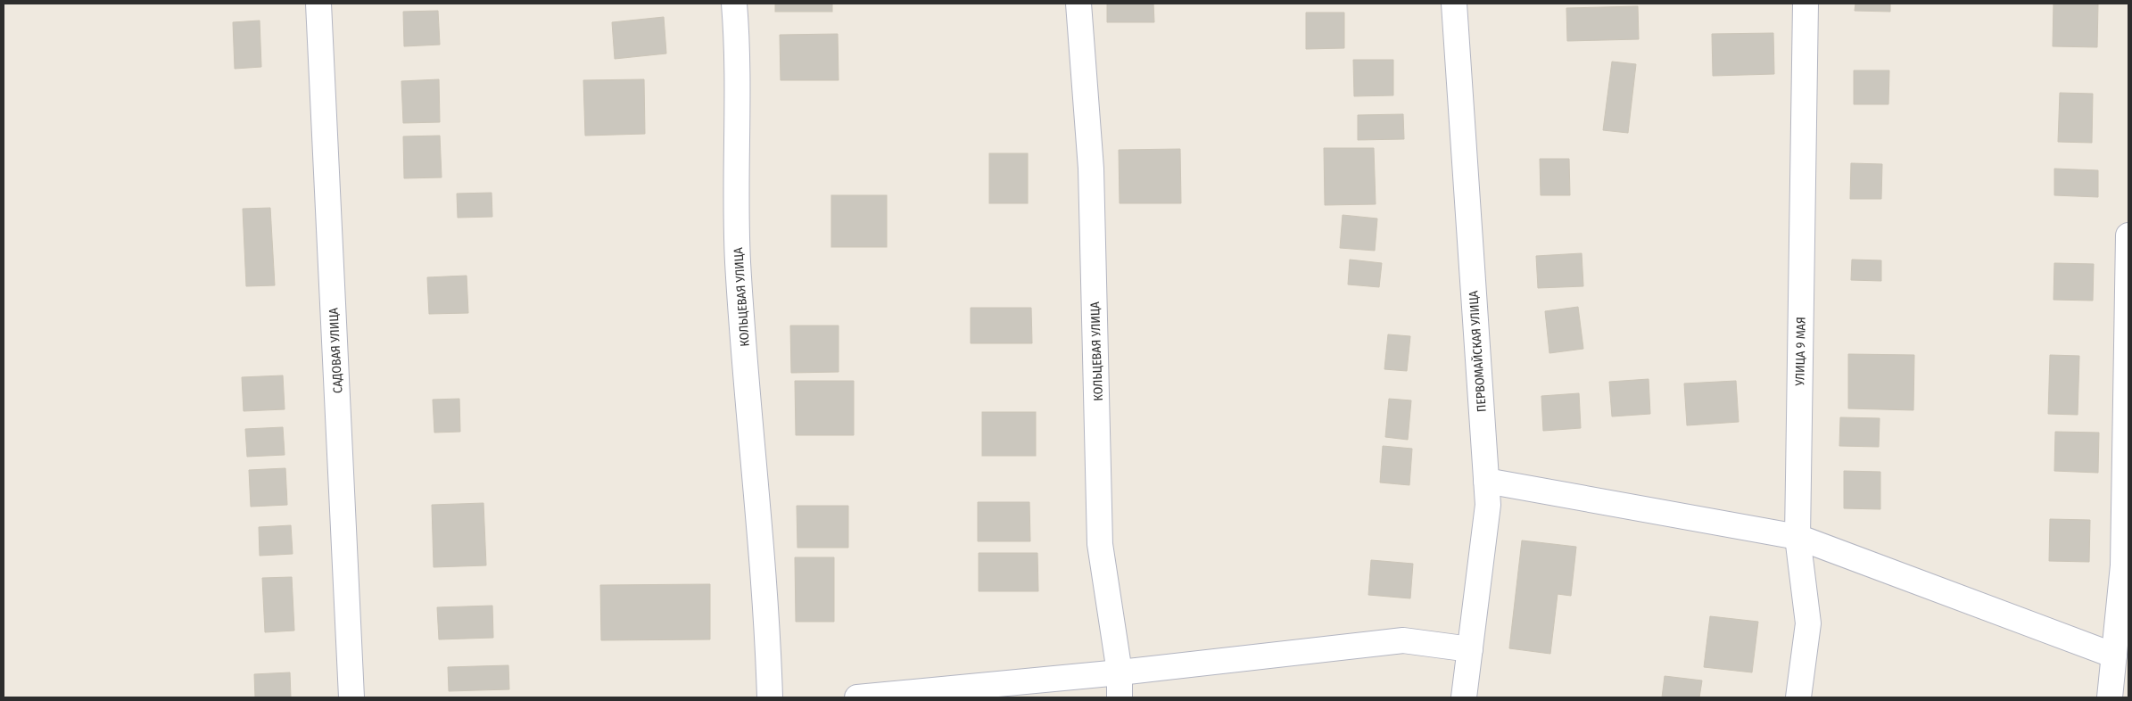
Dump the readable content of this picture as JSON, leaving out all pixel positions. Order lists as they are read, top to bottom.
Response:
{
  "streets": {
    "street": [
      "КОЛЬЦЕВАЯ УЛИЦА",
      "САДОВАЯ УЛИЦА",
      "ПЕРВОМАЙСКАЯ УЛИЦА",
      "УЛИЦА 9 МАЯ"
    ]
  }
}
